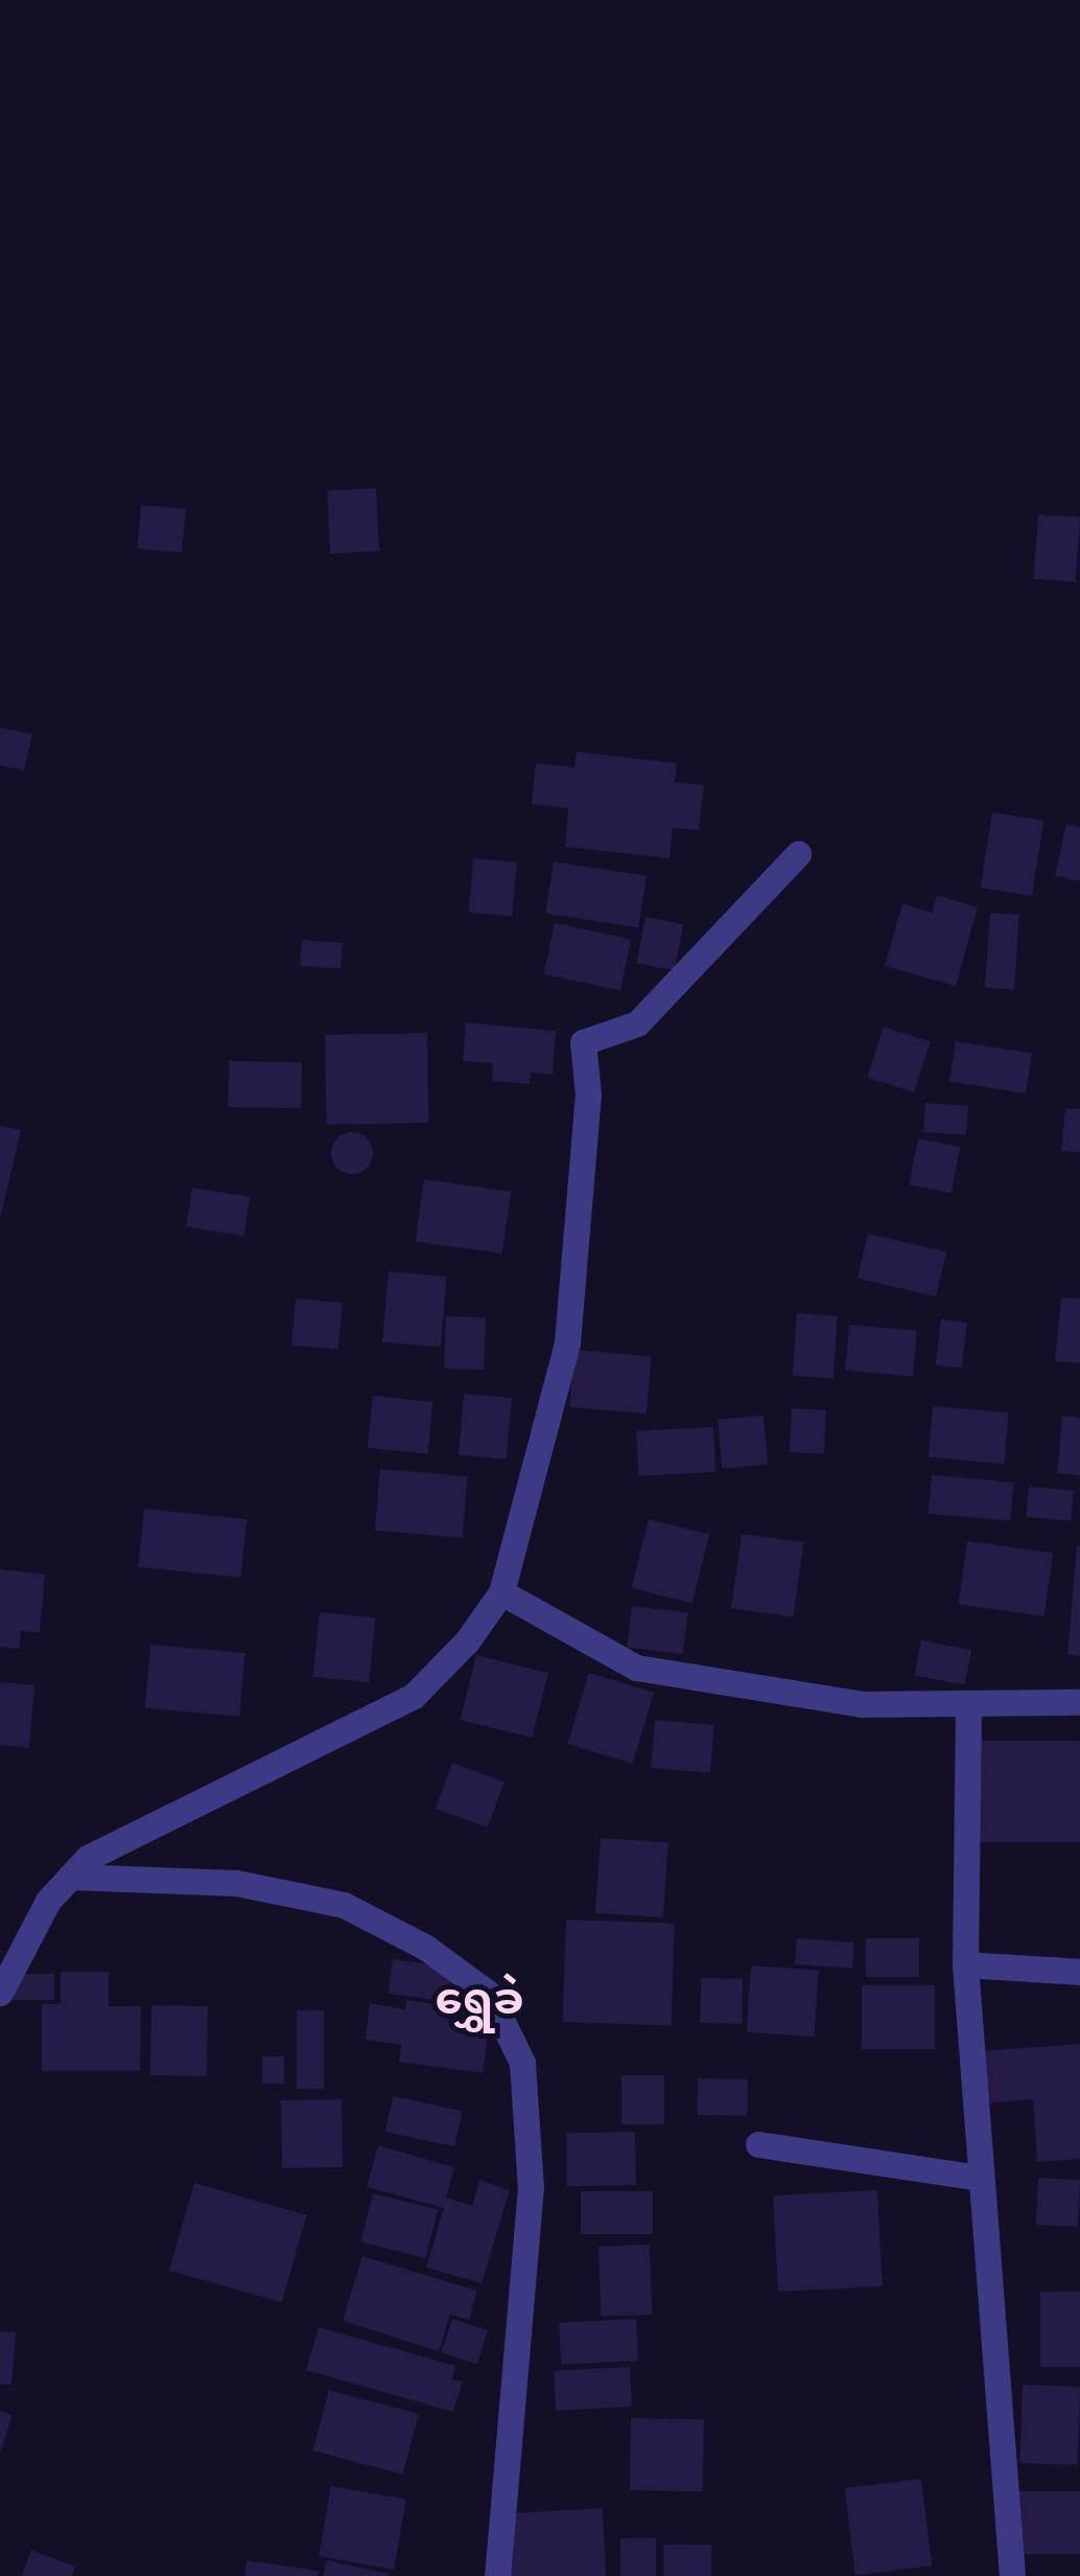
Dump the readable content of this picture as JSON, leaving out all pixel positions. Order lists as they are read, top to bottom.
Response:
{
  "districts": ["ရွှေခဲ"]
}
